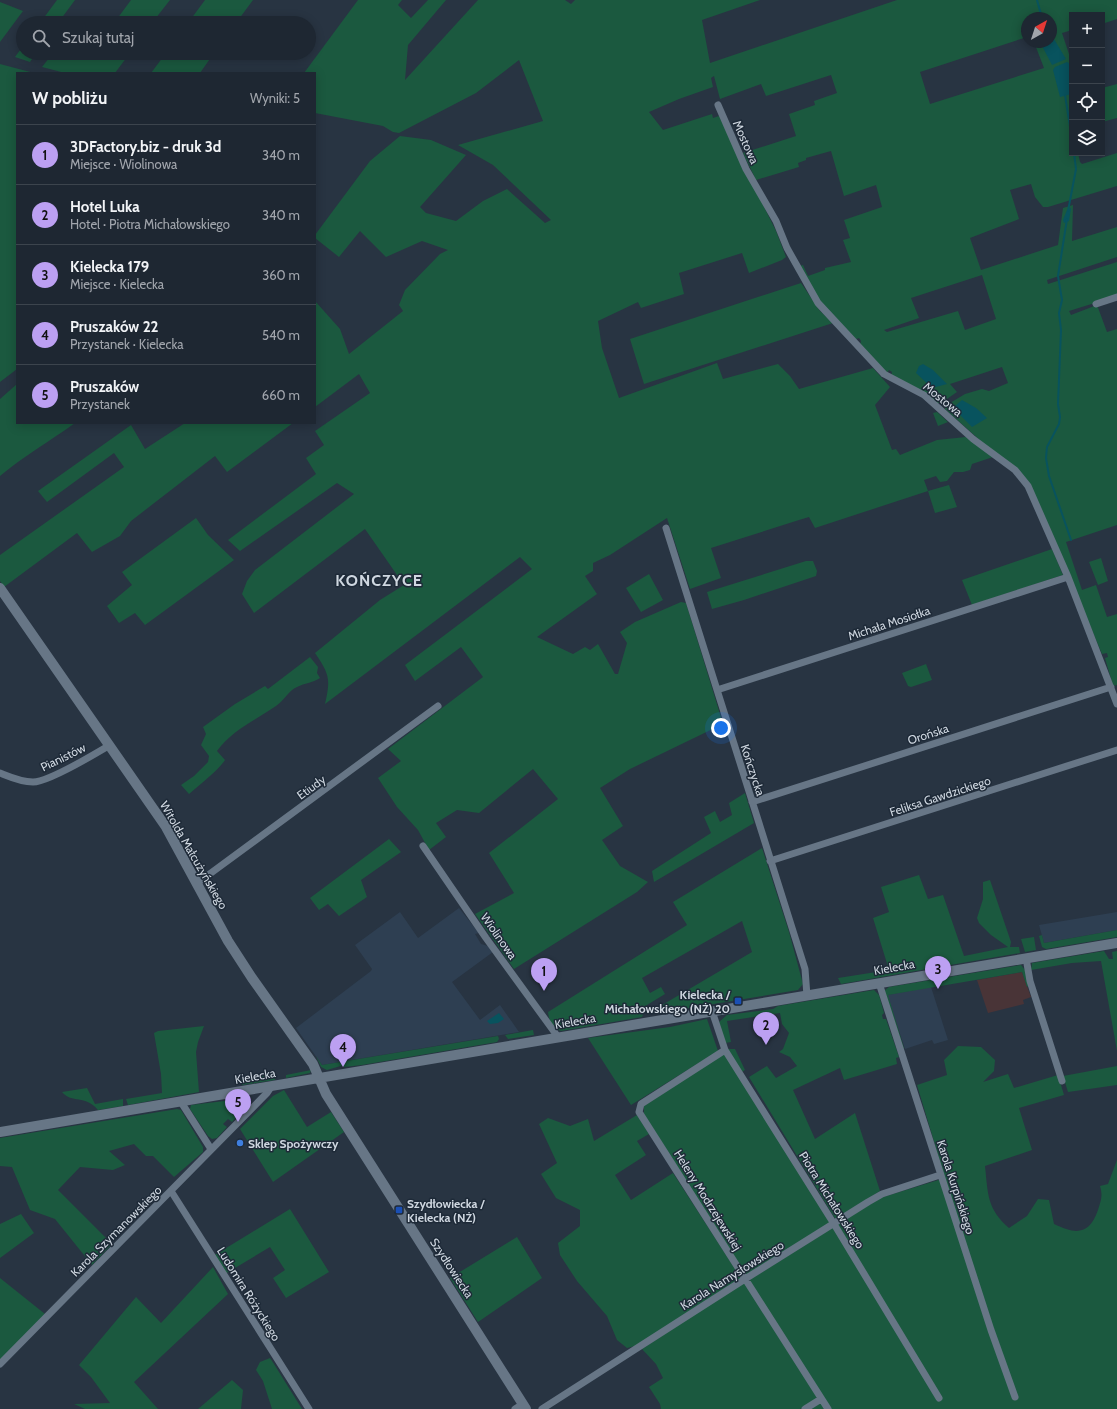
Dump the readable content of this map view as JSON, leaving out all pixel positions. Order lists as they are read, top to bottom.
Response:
{
  "streets": {
    "main road": ["Witolda Małcużyńskiego", "Kielecka", "Szydłowiecka"],
    "street": [
      "Mostowa",
      "Michała Mosiołka",
      "Orońska",
      "Pianistów",
      "Kończycka",
      "Etiudy",
      "Feliksa Gawdzickiego",
      "Wiolinowa",
      "Karola Kurpińskiego",
      "Heleny Modrzejewskiej",
      "Piotra Michałowskiego",
      "Karola Szymanowskiego",
      "Karola Namysłowskiego",
      "Ludomira Różyckiego"
    ]
  },
  "crossings": [
    ["Mostowa", "Michała Mosiołka"],
    ["Mostowa", "Orońska"],
    ["Michała Mosiołka", "Kończycka"],
    ["Orońska", "Kończycka"],
    ["Pianistów", "Witolda Małcużyńskiego"],
    ["Kończycka", "Feliksa Gawdzickiego"],
    ["Kończycka", "Kielecka"],
    ["Etiudy", "Witolda Małcużyńskiego"],
    ["Witolda Małcużyńskiego", "Kielecka"],
    ["Witolda Małcużyńskiego", "Szydłowiecka"],
    ["Wiolinowa", "Kielecka"],
    ["Kielecka", "Karola Kurpińskiego"],
    ["Kielecka", "Piotra Michałowskiego"],
    ["Kielecka", "Karola Szymanowskiego"],
    ["Kielecka", "Szydłowiecka"],
    ["Karola Kurpińskiego", "Karola Namysłowskiego"],
    ["Heleny Modrzejewskiej", "Piotra Michałowskiego"],
    ["Heleny Modrzejewskiej", "Karola Namysłowskiego"],
    ["Piotra Michałowskiego", "Karola Namysłowskiego"],
    ["Karola Szymanowskiego", "Ludomira Różyckiego"]
  ],
  "districts": ["KOŃCZYCE"],
  "places": {
    "transit": ["Kielecka / Michałowskiego (NŻ) 20", "Szydłowiecka / Kielecka (NŻ)"],
    "other": ["Sklep Spożywczy"]
  },
  "north": "top right",
  "page": {
    "map_buttons": ["+", "−"],
    "search": "Szukaj tutaj",
    "heading": ["W pobliżu", "Wyniki: 5"],
    "list": [
      {
        "mark": "1",
        "name": "3DFactory.biz - druk 3d",
        "note": "Miejsce · Wiolinowa",
        "value": "340 m"
      },
      {
        "mark": "2",
        "name": "Hotel Luka",
        "note": "Hotel · Piotra Michałowskiego",
        "value": "340 m"
      },
      {
        "mark": "3",
        "name": "Kielecka 179",
        "note": "Miejsce · Kielecka",
        "value": "360 m"
      },
      {
        "mark": "4",
        "name": "Pruszaków 22",
        "note": "Przystanek · Kielecka",
        "value": "540 m"
      },
      {
        "mark": "5",
        "name": "Pruszaków",
        "note": "Przystanek",
        "value": "660 m"
      }
    ],
    "pins": [
      "3",
      "1",
      "2",
      "4",
      "5"
    ]
  }
}
